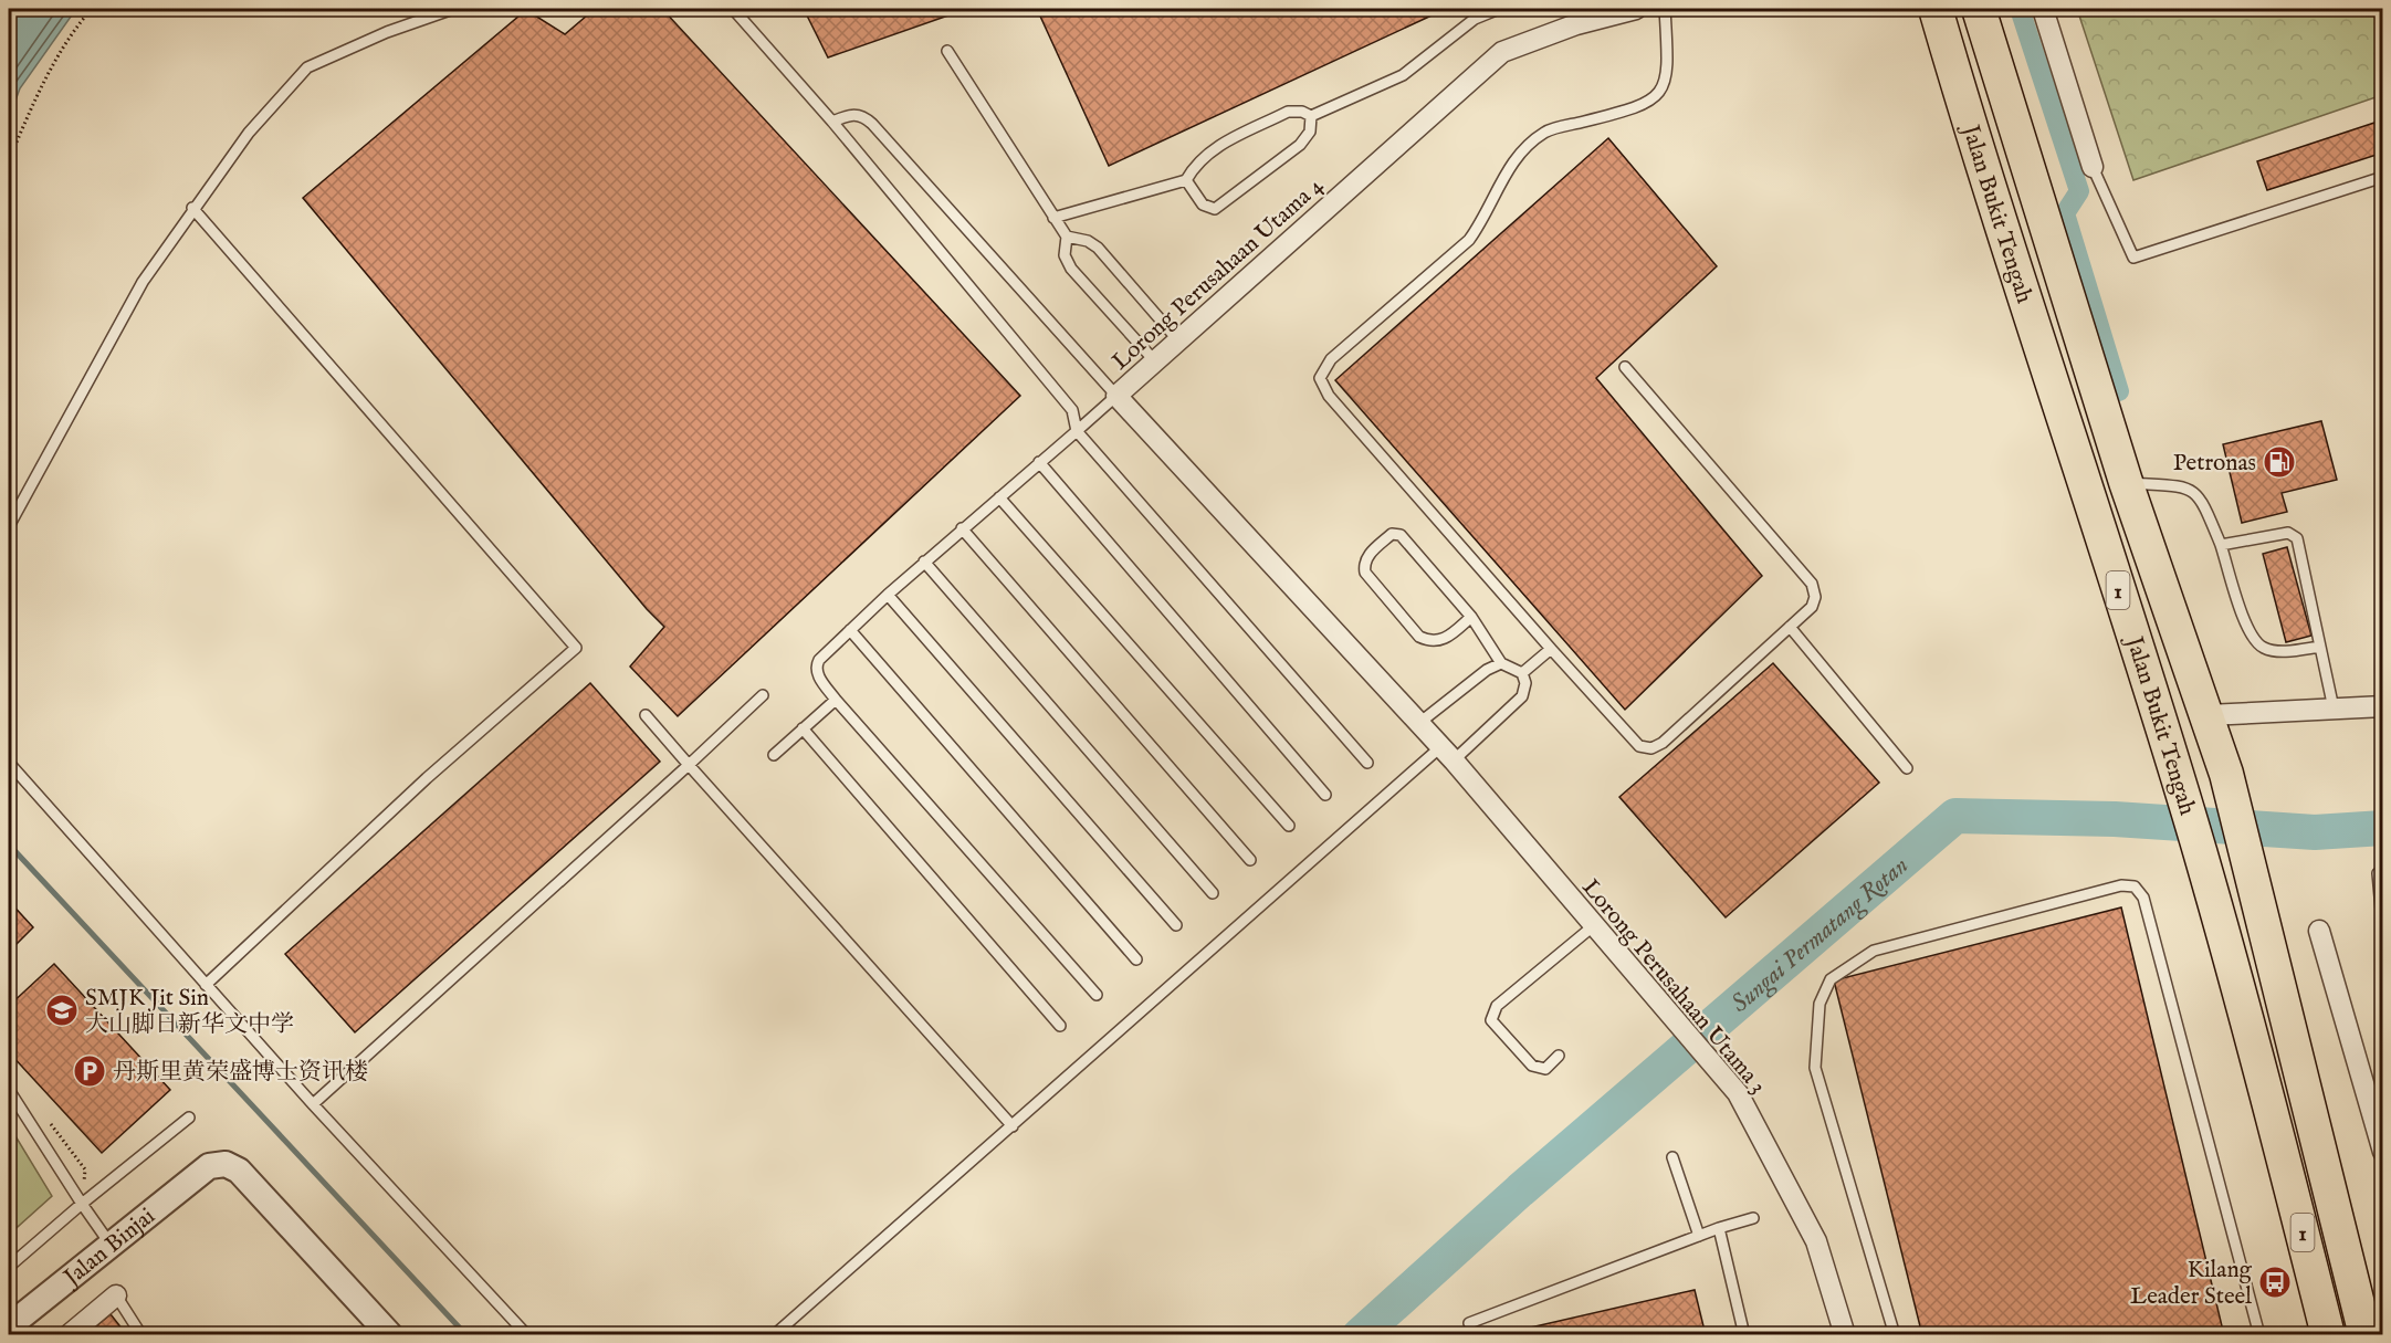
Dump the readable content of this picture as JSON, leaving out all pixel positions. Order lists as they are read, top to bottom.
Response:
{
  "streets": {
    "highway": ["Jalan Bukit Tengah", "1"],
    "street": ["Lorong Perusahaan Utama 4", "Lorong Perusahaan Utama 3", "Jalan Binjai"]
  },
  "crossings": [
    ["Lorong Perusahaan Utama 4", "Lorong Perusahaan Utama 3"]
  ],
  "water": ["Sungai Permatang Rotan"],
  "places": {
    "fuel station": ["Petronas"],
    "school or university": ["SMJK Jit Sin 大山脚日新华文中学"],
    "parking": ["丹斯里黄荣盛博士资讯楼"],
    "bus stop": ["Kilang Leader Steel"]
  }
}
